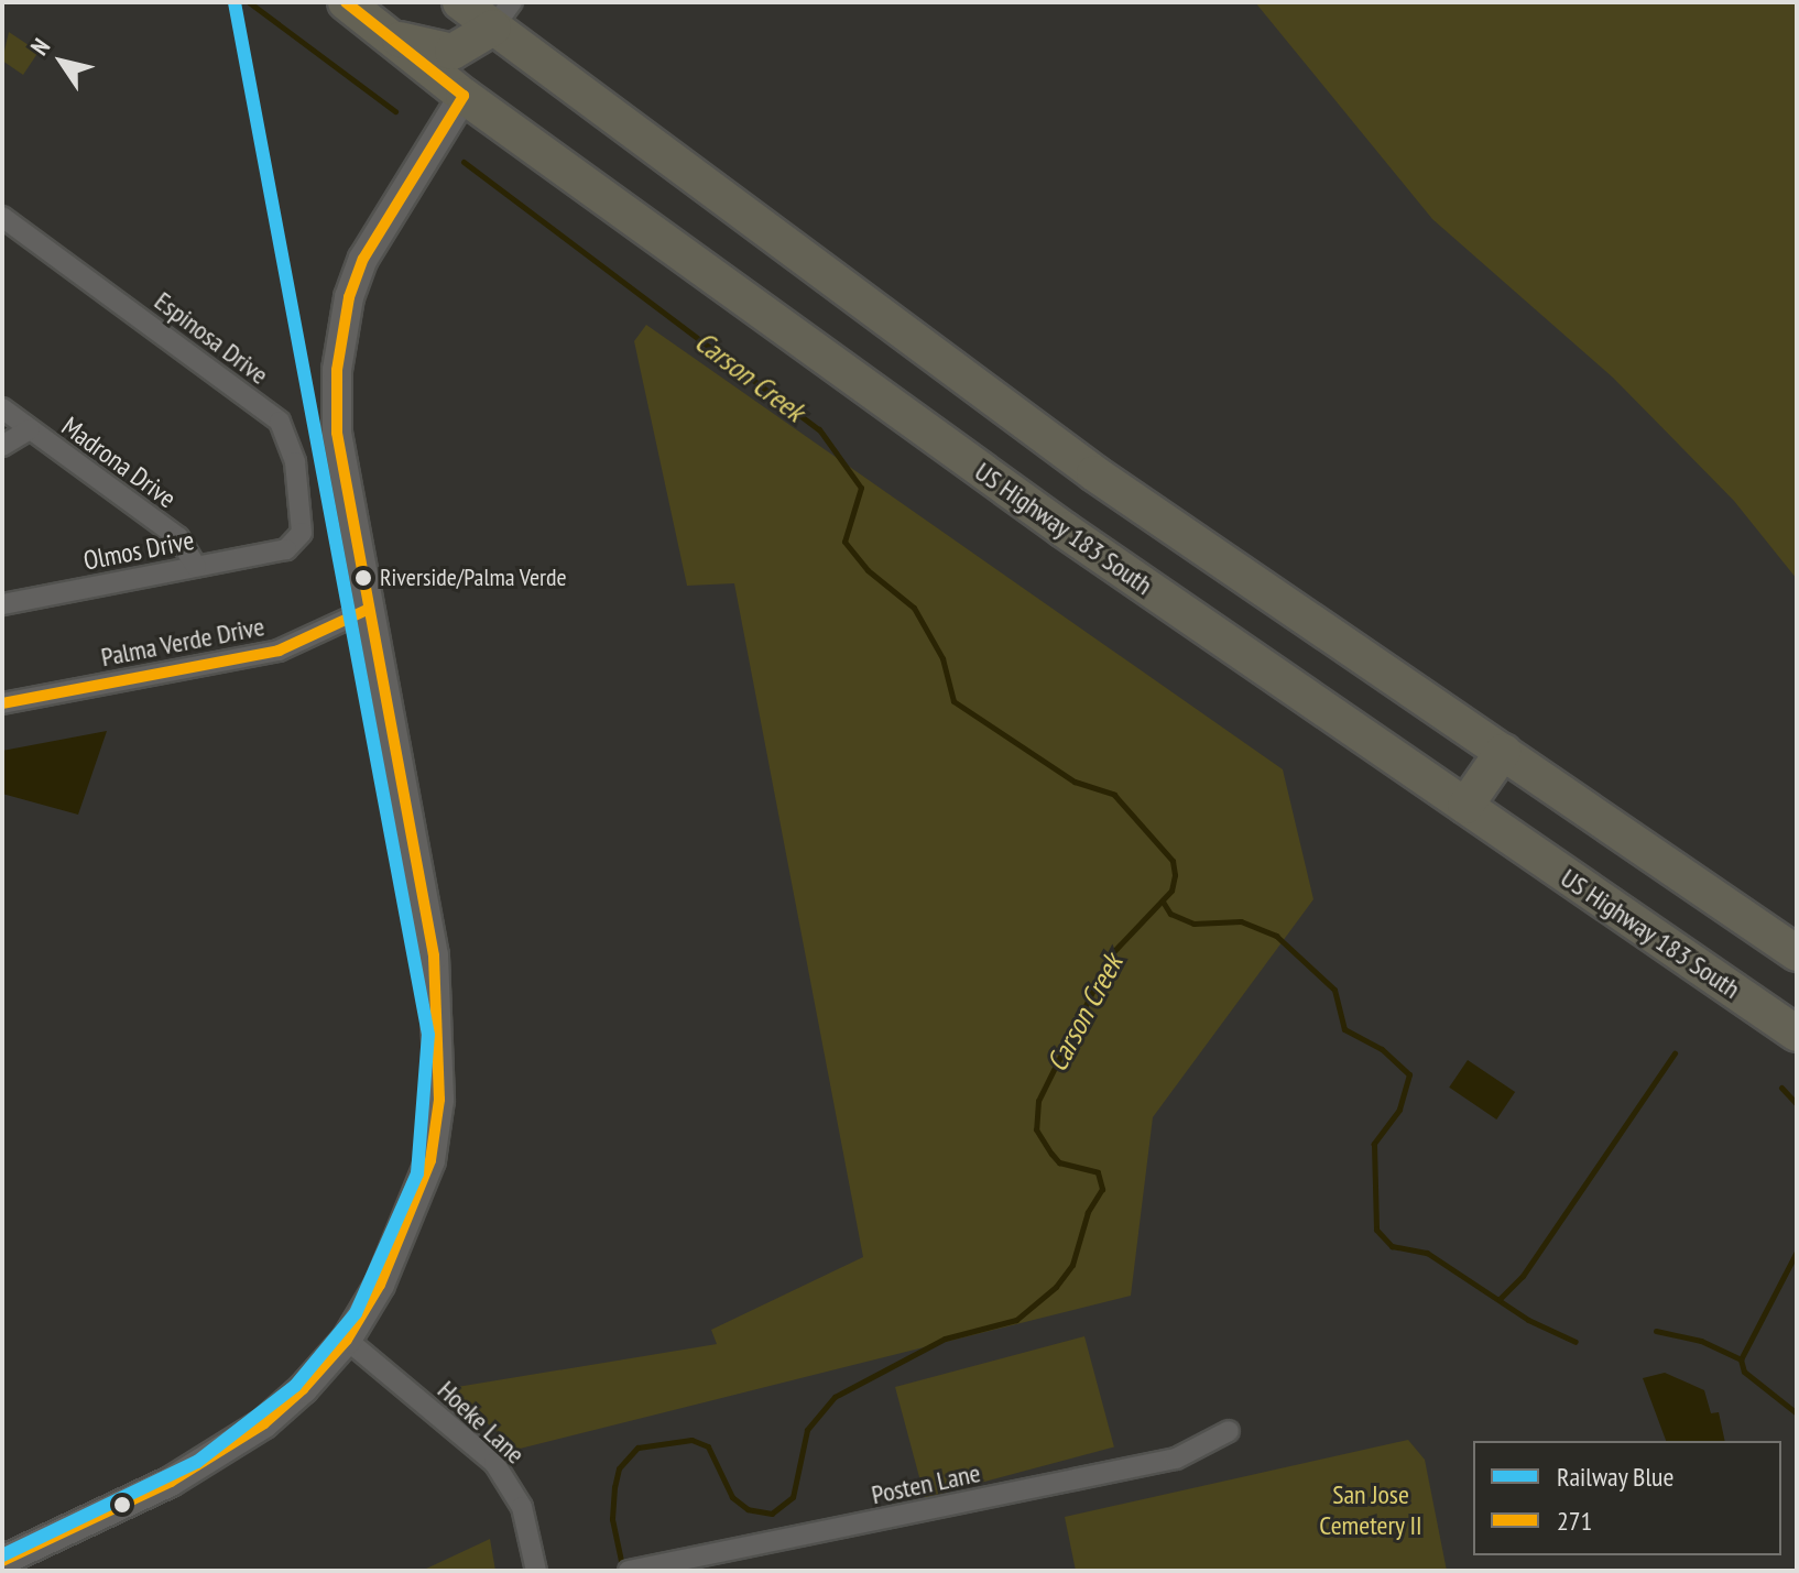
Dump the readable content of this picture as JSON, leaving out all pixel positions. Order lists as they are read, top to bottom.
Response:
{
  "streets": {
    "highway": ["US Highway 183 South"],
    "street": [
      "Espinosa Drive",
      "Madrona Drive",
      "Olmos Drive",
      "Palma Verde Drive",
      "Hoeke Lane",
      "Posten Lane"
    ]
  },
  "crossings": [
    ["Espinosa Drive", "Olmos Drive"],
    ["Madrona Drive", "Olmos Drive"]
  ],
  "water": ["Carson Creek"],
  "parks": ["San Jose Cemetery II"],
  "places": ["Riverside/Palma Verde"],
  "lines": ["rail line Blue", "transit line 271"],
  "legend": ["Railway Blue", "271"],
  "north": "top left"
}
